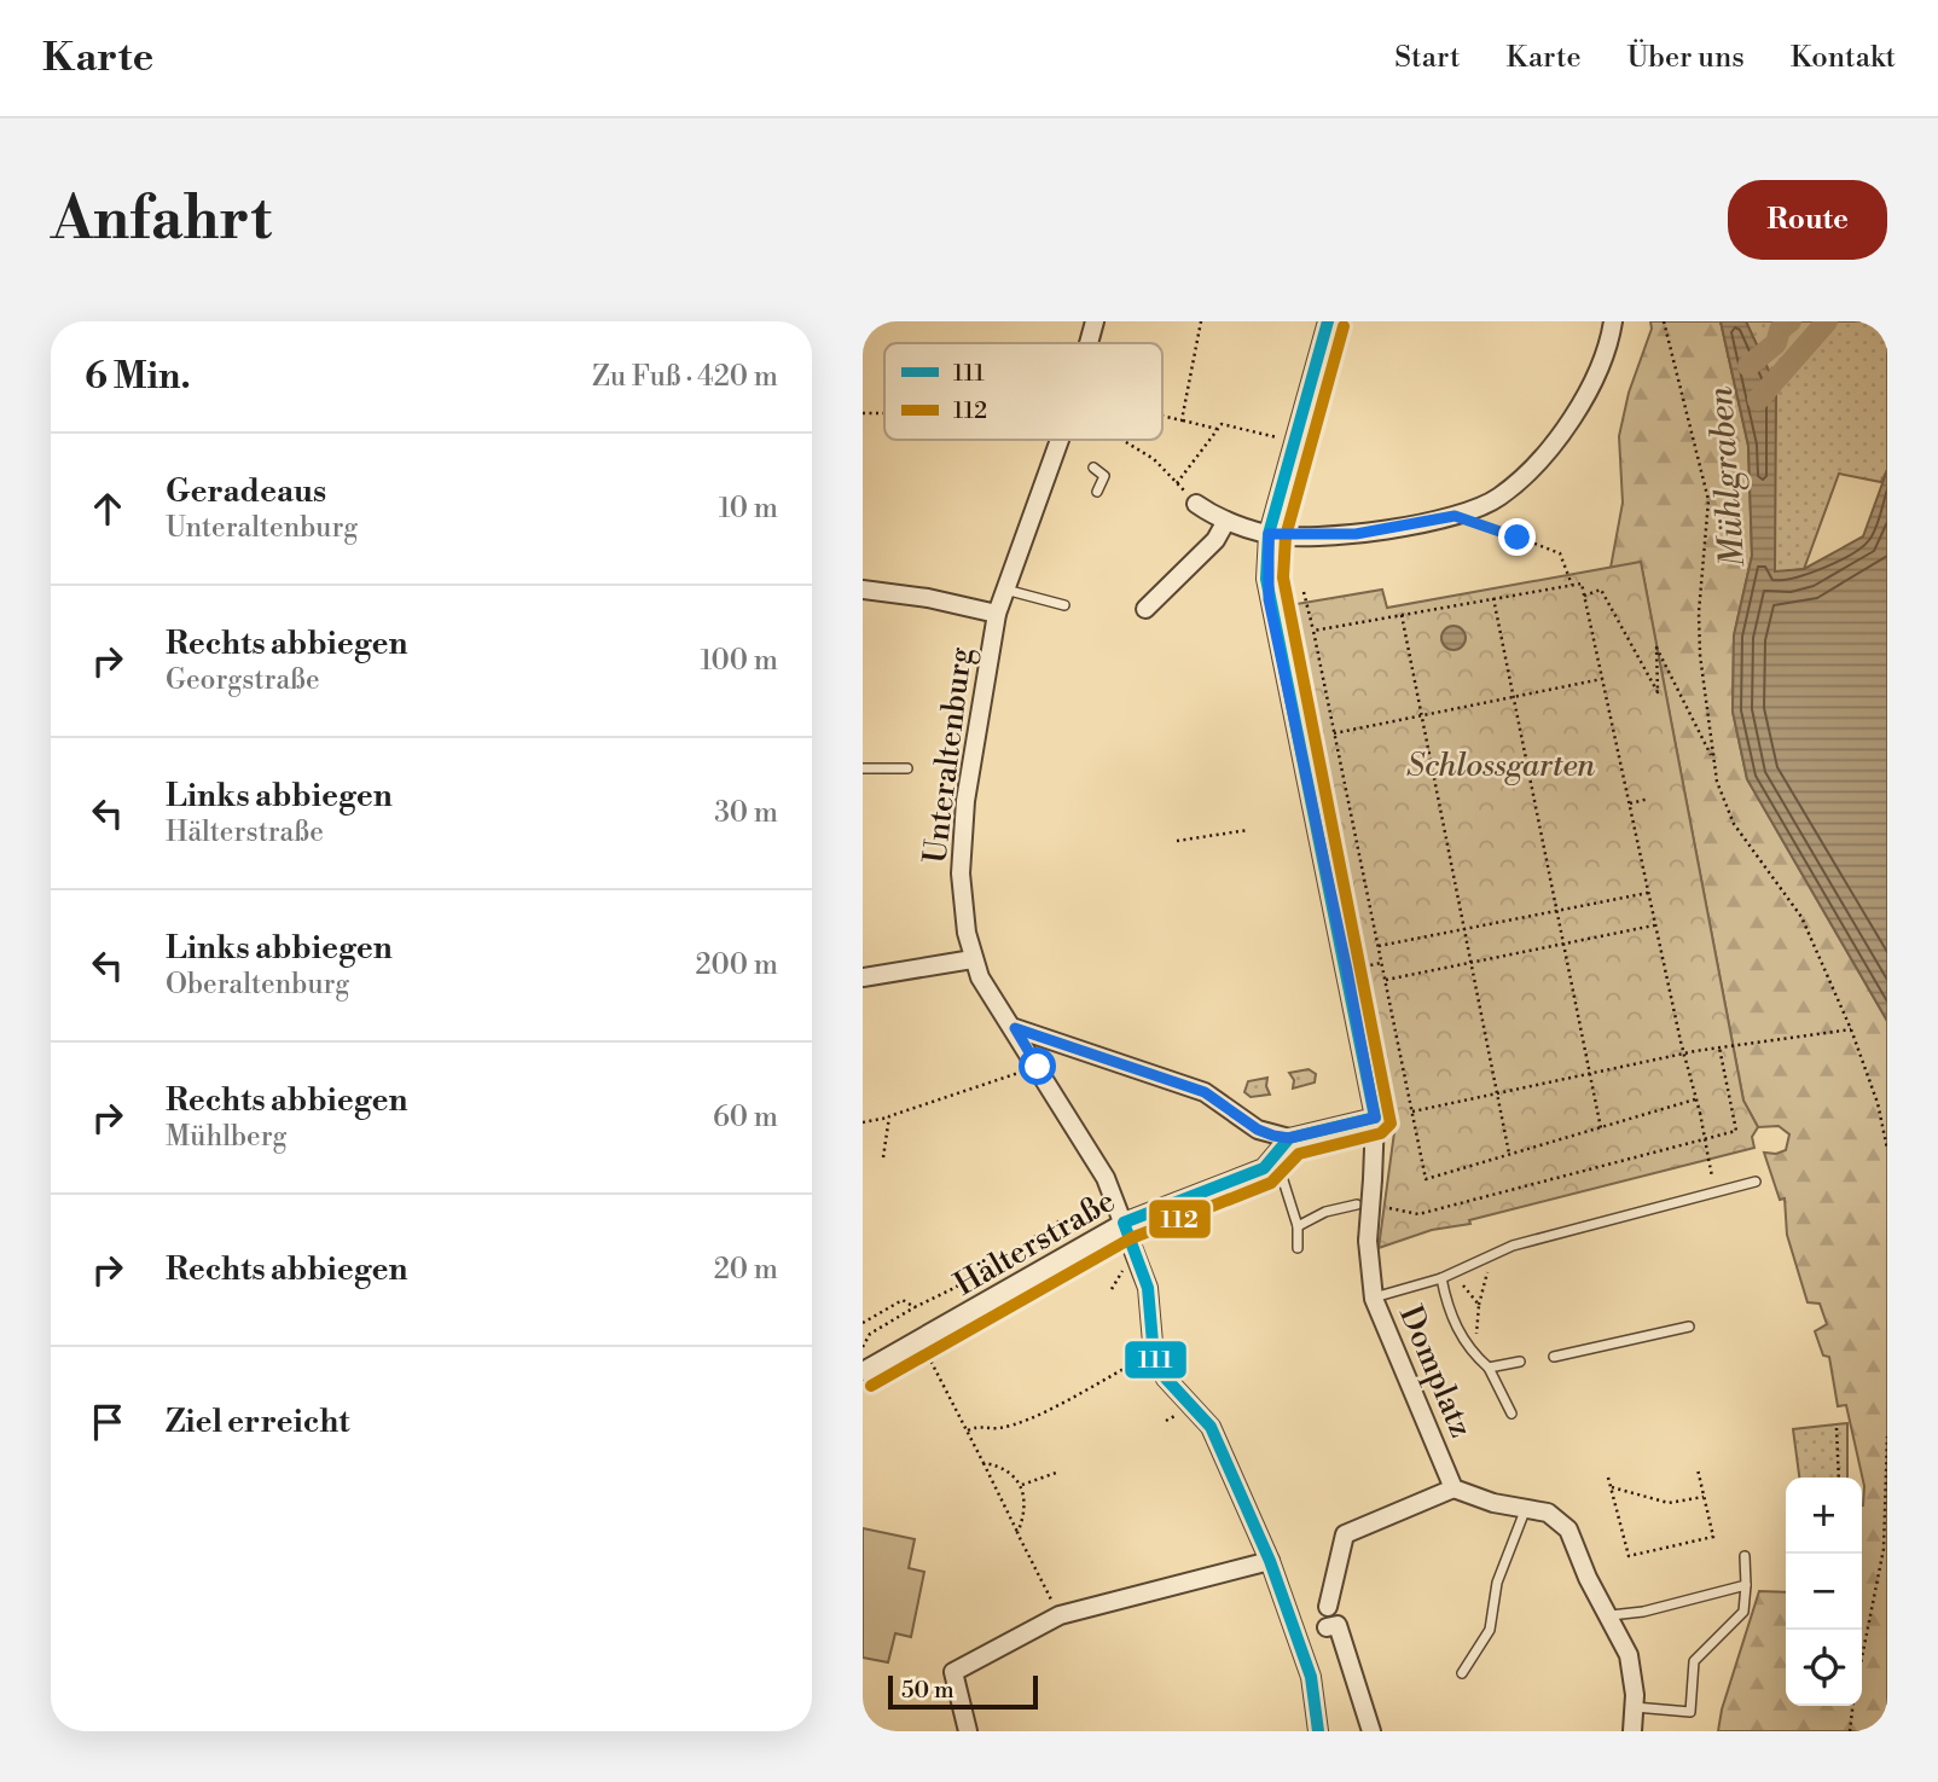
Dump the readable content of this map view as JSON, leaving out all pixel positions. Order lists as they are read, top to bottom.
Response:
{
  "streets": {
    "street": ["Unteraltenburg", "Hälterstraße", "Domplatz"]
  },
  "crossings": [
    ["Unteraltenburg", "Hälterstraße"]
  ],
  "water": ["Mühlgraben"],
  "parks": ["Schlossgarten"],
  "lines": ["transit line 111", "transit line 112"],
  "legend": ["111", "112"],
  "scale_bar": "50 m",
  "page": {
    "header": "Karte",
    "nav": [
      "Start",
      "Karte",
      "Über uns",
      "Kontakt"
    ],
    "buttons": "Route",
    "title": "Anfahrt",
    "heading": ["6 Min.", "Zu Fuß · 420 m"],
    "list": [
      ["Geradeaus", "Unteraltenburg", "10 m"],
      ["Rechts abbiegen", "Georgstraße", "100 m"],
      ["Links abbiegen", "Hälterstraße", "30 m"],
      ["Links abbiegen", "Oberaltenburg", "200 m"],
      ["Rechts abbiegen", "Mühlberg", "60 m"],
      ["Rechts abbiegen", "20 m"],
      "Ziel erreicht"
    ],
    "map_buttons": ["+", "−"],
    "scale": "50 m"
  }
}
